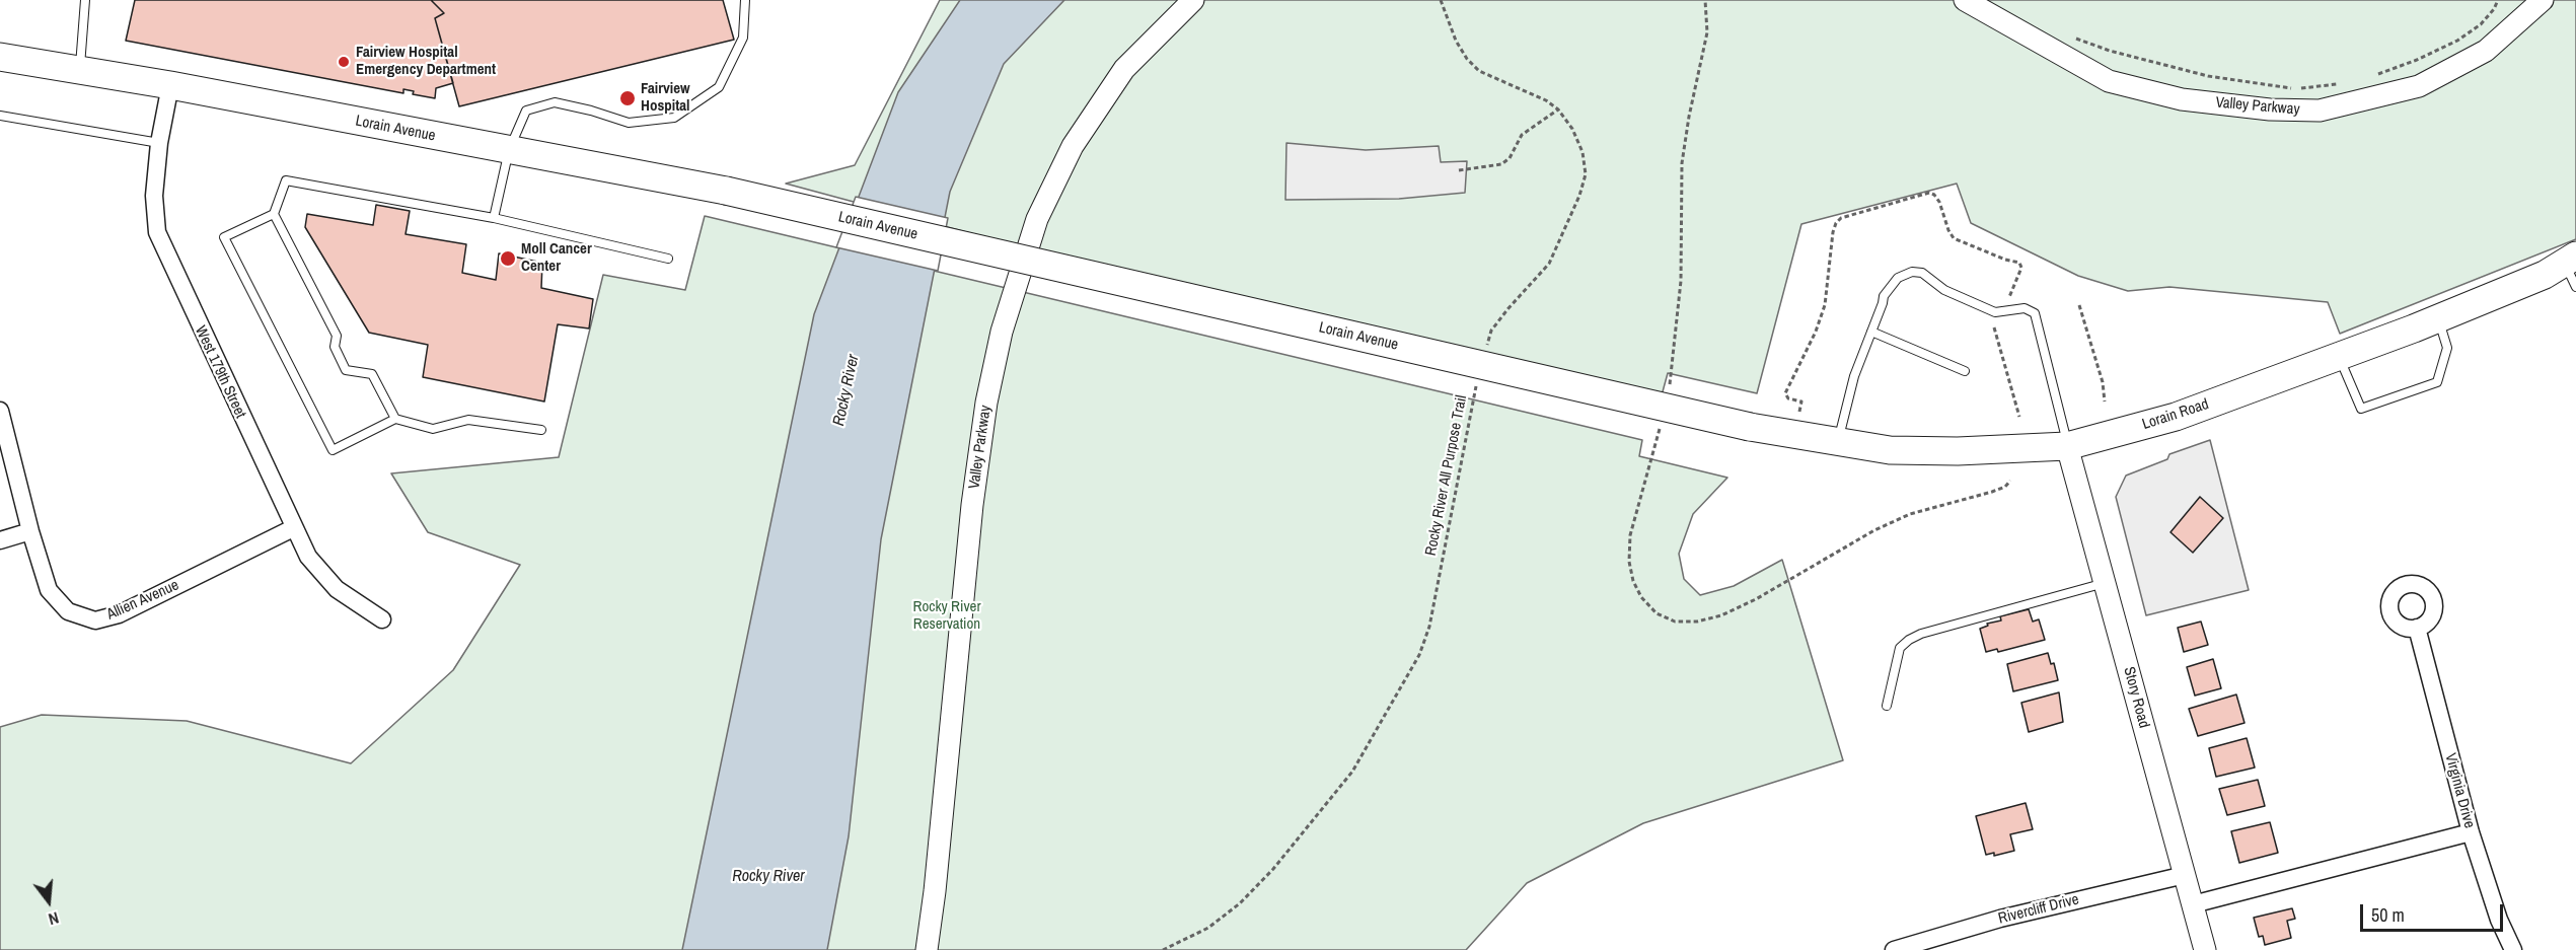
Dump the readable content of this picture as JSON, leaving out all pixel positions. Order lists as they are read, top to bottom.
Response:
{
  "streets": {
    "main road": ["Lorain Avenue", "Lorain Road"],
    "street": [
      "Valley Parkway",
      "West 179th Street",
      "Allien Avenue",
      "Story Road",
      "Virginia Drive",
      "Rivercliff Drive"
    ],
    "path": ["Rocky River All Purpose Trail"]
  },
  "crossings": [
    ["Lorain Avenue", "West 179th Street"],
    ["Lorain Avenue", "Lorain Road"],
    ["West 179th Street", "Allien Avenue"],
    ["Lorain Road", "Story Road"],
    ["Story Road", "Rivercliff Drive"]
  ],
  "water": ["Rocky River"],
  "parks": ["Rocky River Reservation"],
  "places": ["Fairview Hospital Emergency Department", "Fairview Hospital", "Moll Cancer Center"],
  "scale_bar": "50 m",
  "north": "bottom"
}
